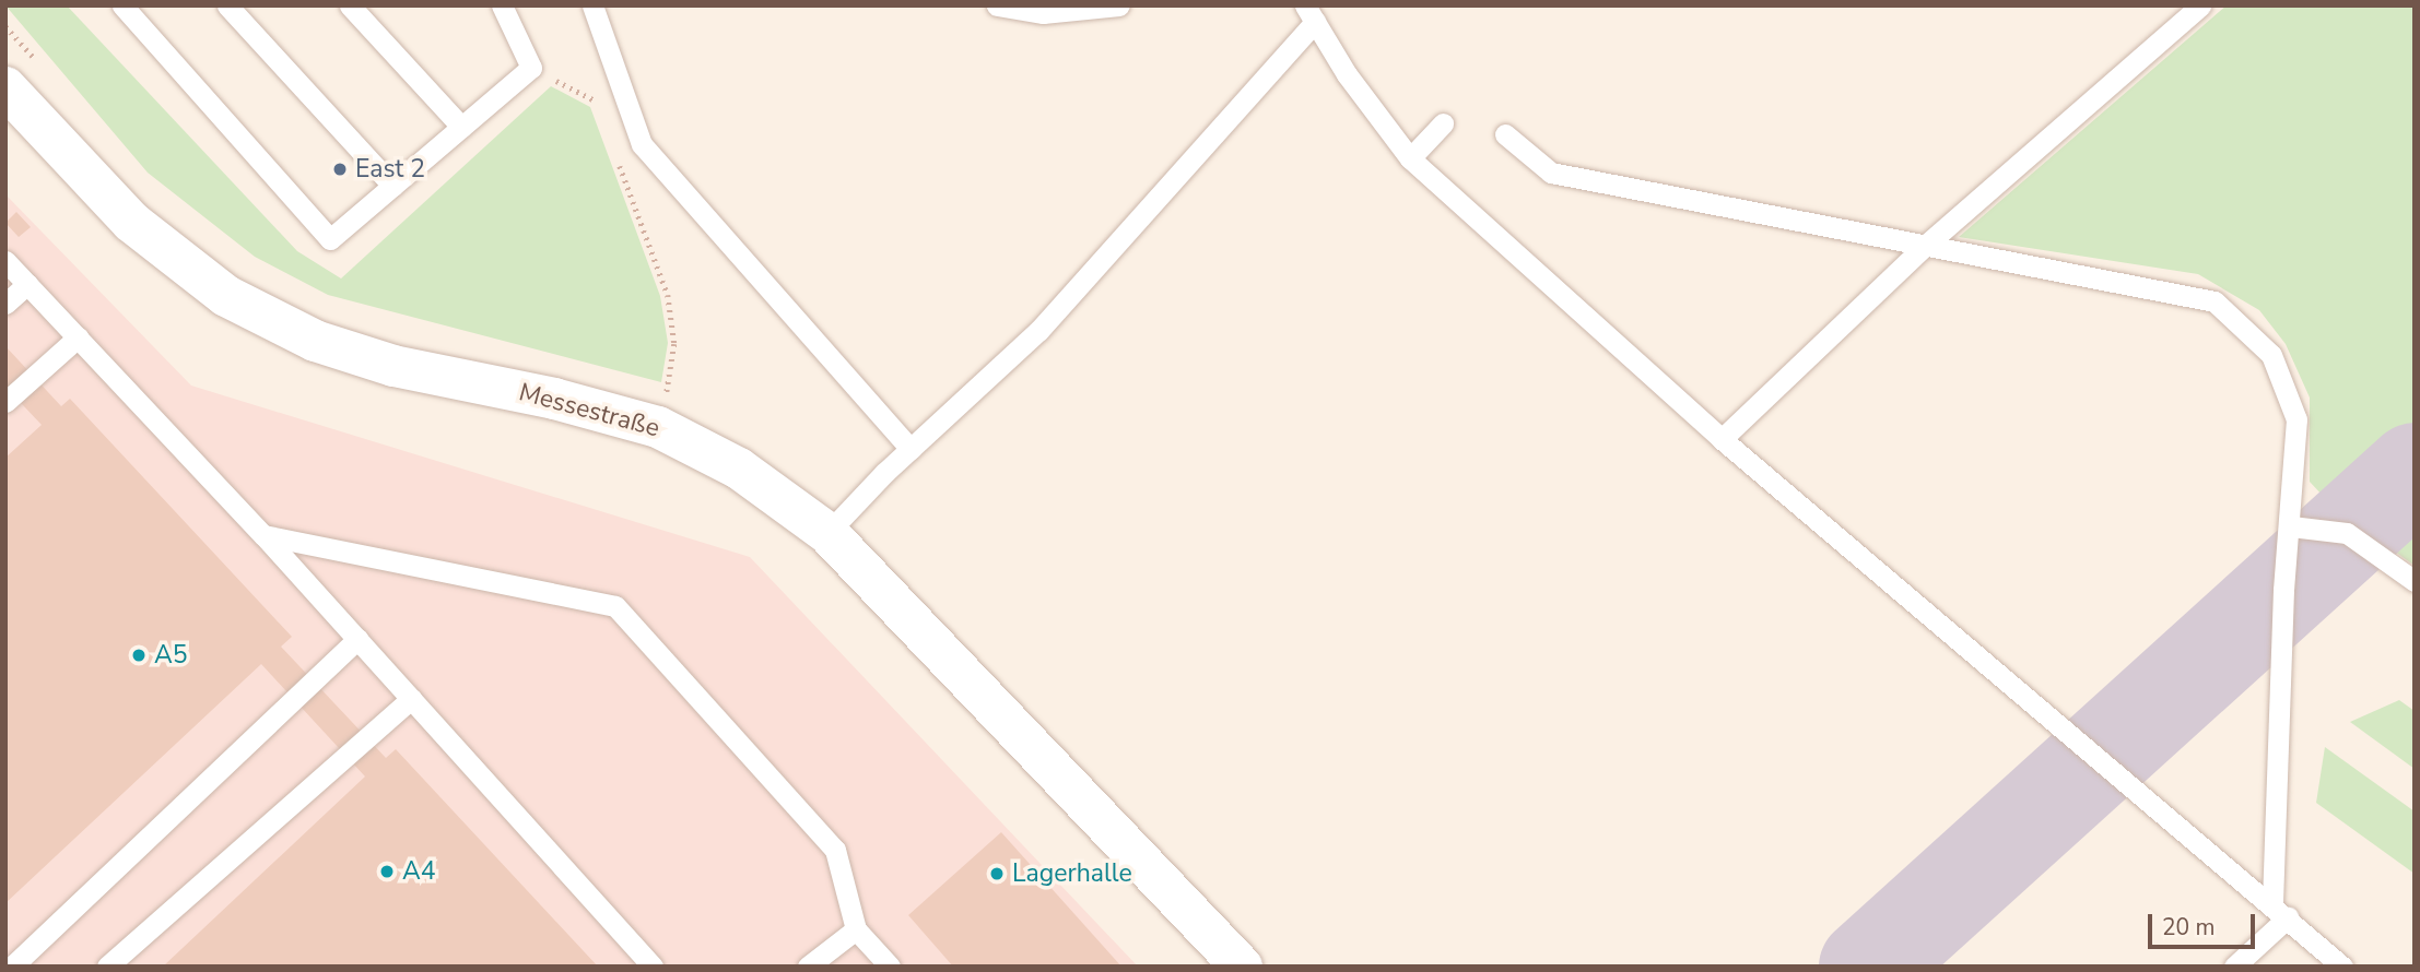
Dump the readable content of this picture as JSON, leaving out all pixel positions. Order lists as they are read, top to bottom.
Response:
{
  "streets": {
    "street": ["Messestraße"]
  },
  "places": [
    "East 2",
    "A5",
    "A4",
    "Lagerhalle"
  ],
  "scale_bar": "20 m"
}
